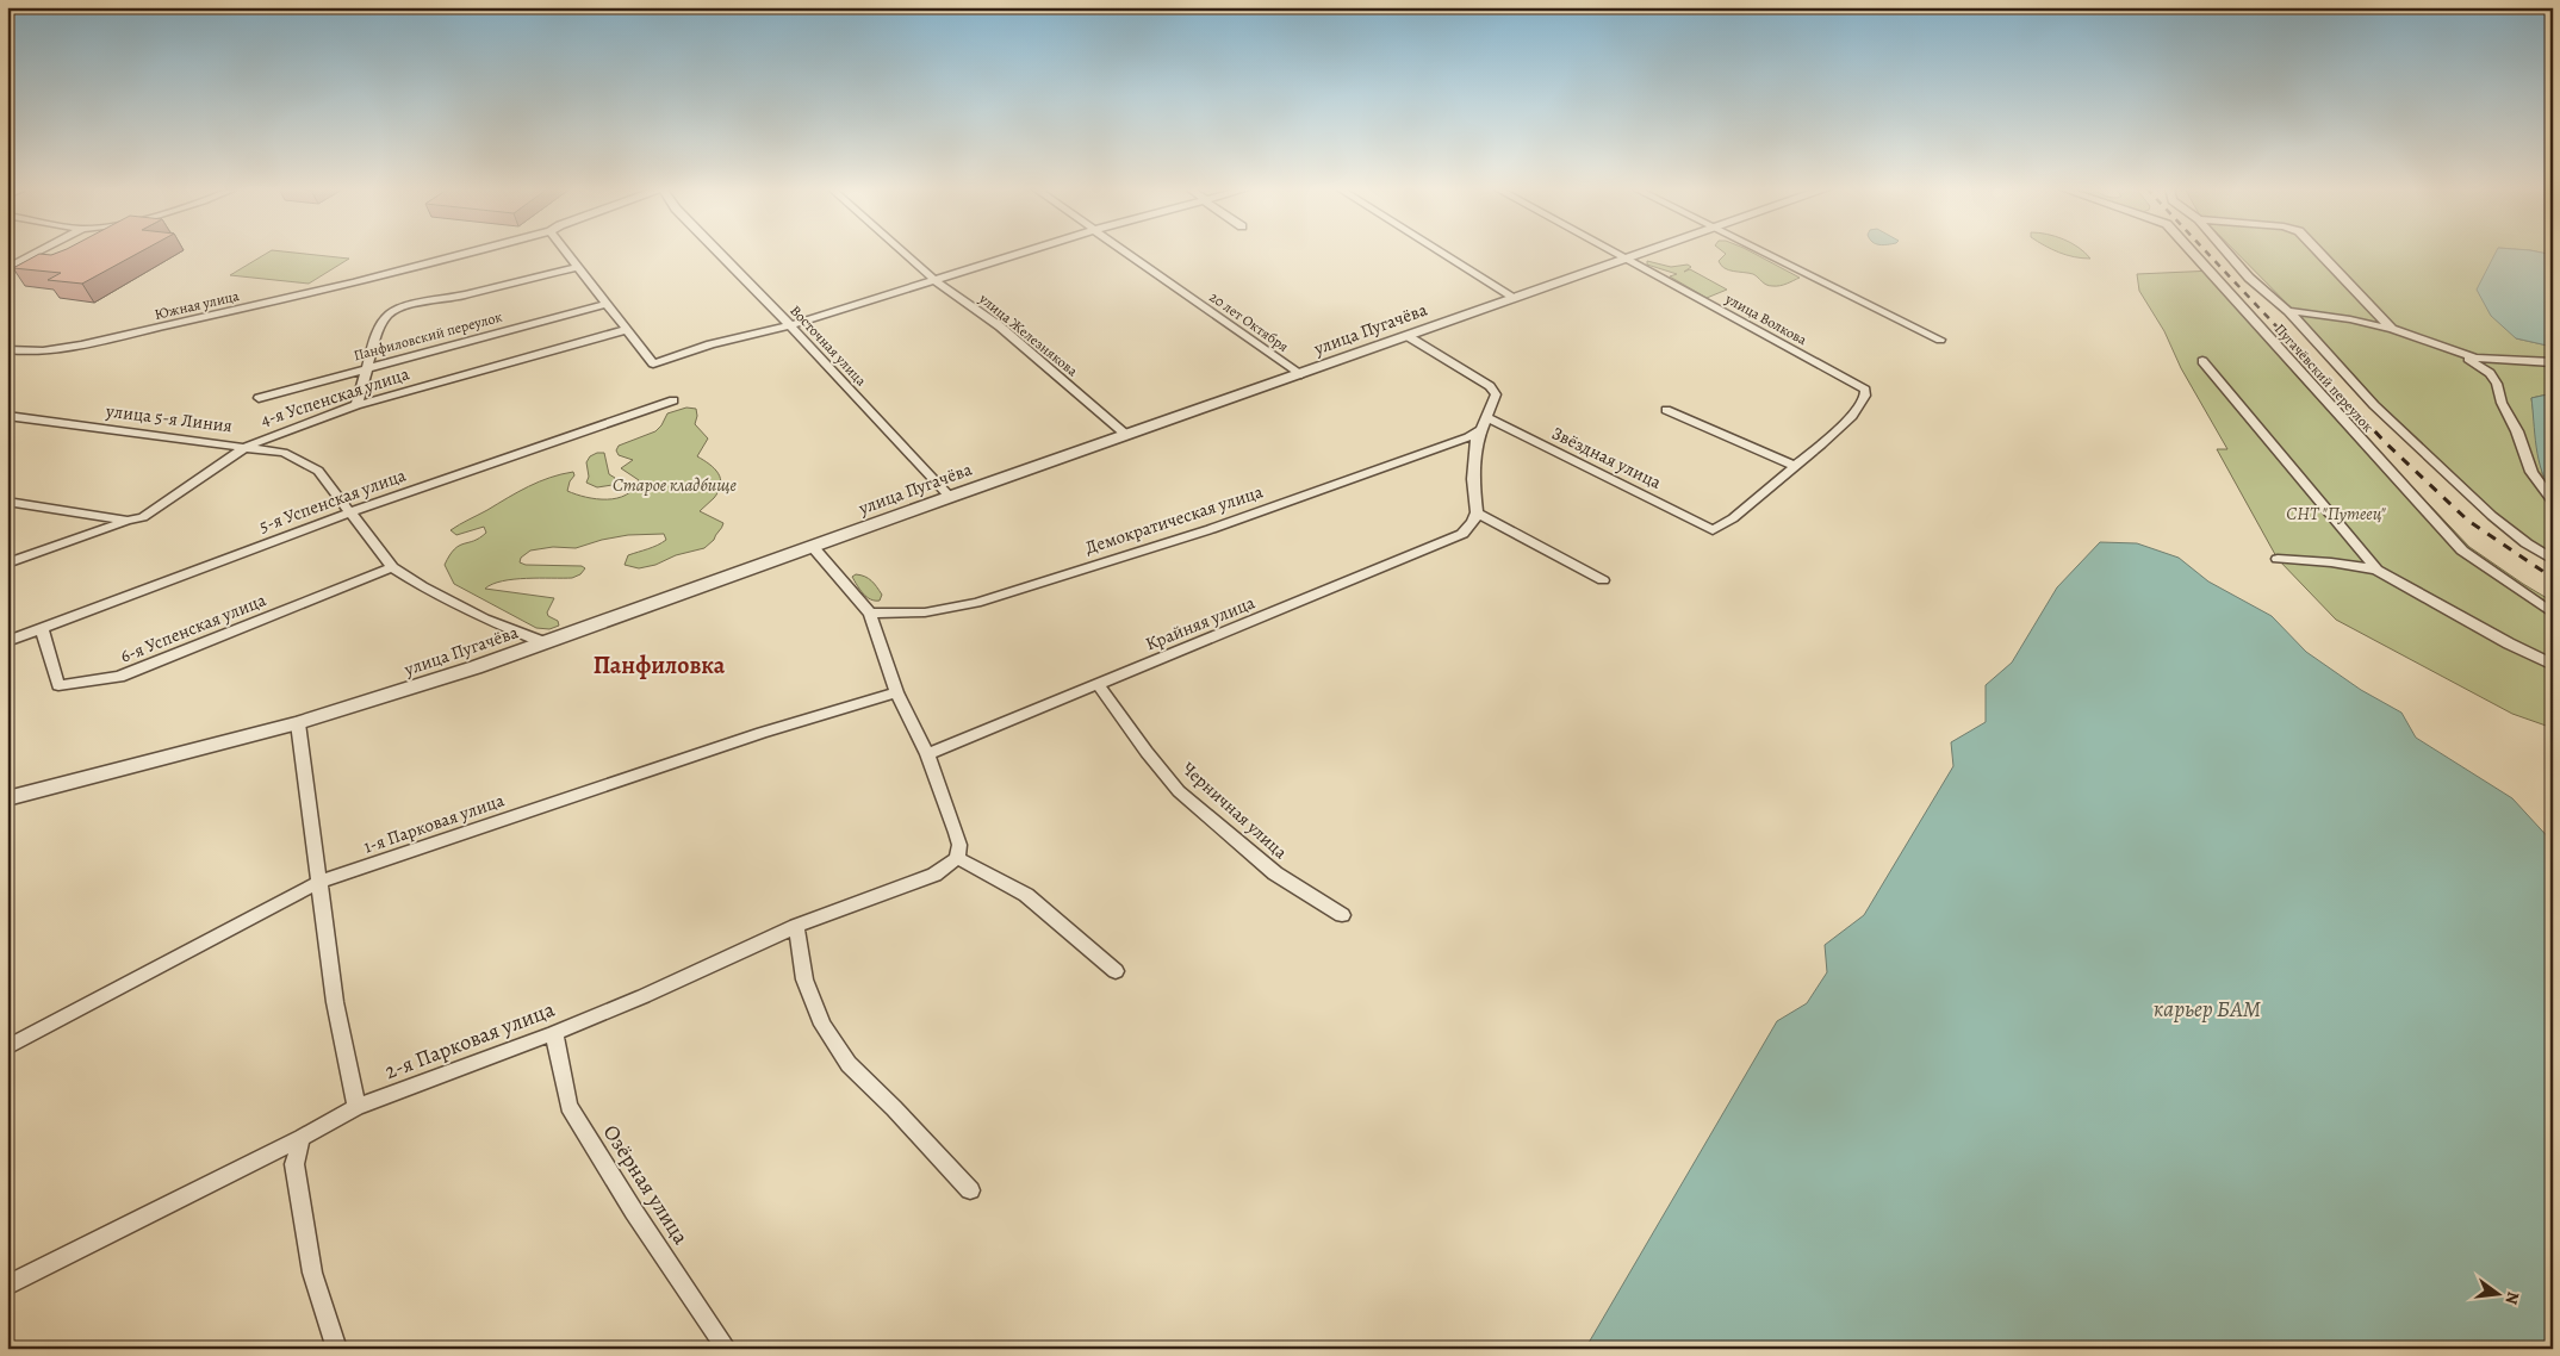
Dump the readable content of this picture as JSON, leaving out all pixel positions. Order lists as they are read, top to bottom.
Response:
{
  "streets": {
    "street": [
      "Южная улица",
      "улица Волкова",
      "20 лет Октября",
      "улица Пугачёва",
      "улица Железнякова",
      "Панфиловский переулок",
      "Восточная улица",
      "Пугачёвский переулок",
      "4-я Успенская улица",
      "улица 5-я Линия",
      "Звёздная улица",
      "5-я Успенская улица",
      "Демократическая улица",
      "Крайняя улица",
      "6-я Успенская улица",
      "Черничная улица",
      "1-я Парковая улица",
      "2-я Парковая улица",
      "Озёрная улица"
    ]
  },
  "crossings": [
    ["улица Волкова", "улица Пугачёва"],
    ["улица Волкова", "Звёздная улица"],
    ["20 лет Октября", "улица Пугачёва"],
    ["улица Пугачёва", "улица Железнякова"],
    ["улица Пугачёва", "Восточная улица"],
    ["улица Пугачёва", "улица 5-я Линия"],
    ["4-я Успенская улица", "улица 5-я Линия"],
    ["улица 5-я Линия", "5-я Успенская улица"],
    ["улица 5-я Линия", "6-я Успенская улица"],
    ["Звёздная улица", "Демократическая улица"],
    ["5-я Успенская улица", "6-я Успенская улица"],
    ["Крайняя улица", "Черничная улица"],
    ["2-я Парковая улица", "Озёрная улица"]
  ],
  "districts": ["Панфиловка"],
  "water": ["карьер БАМ"],
  "parks": ["Старое кладбище", "СНТ \"Путеец\""],
  "north": "right"
}
